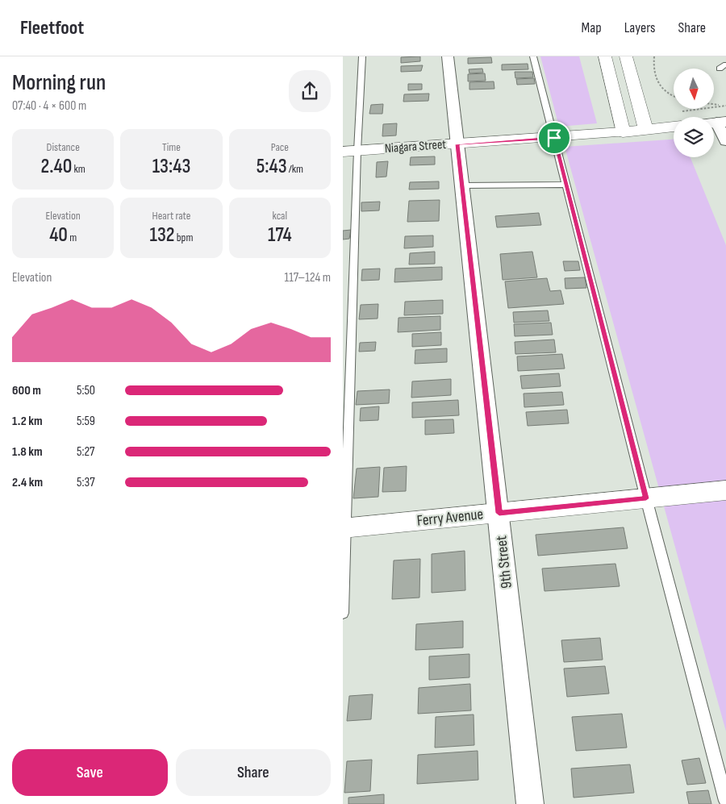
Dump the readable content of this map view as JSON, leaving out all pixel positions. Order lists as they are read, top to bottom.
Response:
{
  "streets": {
    "main road": ["Niagara Street", "Ferry Avenue"],
    "street": ["9th Street"]
  },
  "crossings": [
    ["Niagara Street", "9th Street"],
    ["Ferry Avenue", "9th Street"]
  ],
  "north": "bottom",
  "page": {
    "header": "Fleetfoot",
    "nav": ["Map", "Layers", "Share"],
    "heading": ["Morning run", "07:40 · 4 × 600 m"],
    "stats": [
      ["Distance", "2.40 km"],
      ["Time", "13:43"],
      ["Pace", "5:43 /km"],
      ["Elevation", "40 m"],
      ["Heart rate", "132 bpm"],
      ["kcal", "174"]
    ],
    "chart": ["Elevation", "117–124 m"],
    "list": [
      {
        "name": "600 m",
        "note": "5:50"
      },
      {
        "name": "1.2 km",
        "note": "5:59"
      },
      {
        "name": "1.8 km",
        "note": "5:27"
      },
      {
        "name": "2.4 km",
        "note": "5:37"
      }
    ],
    "buttons": ["Save", "Share"]
  }
}
